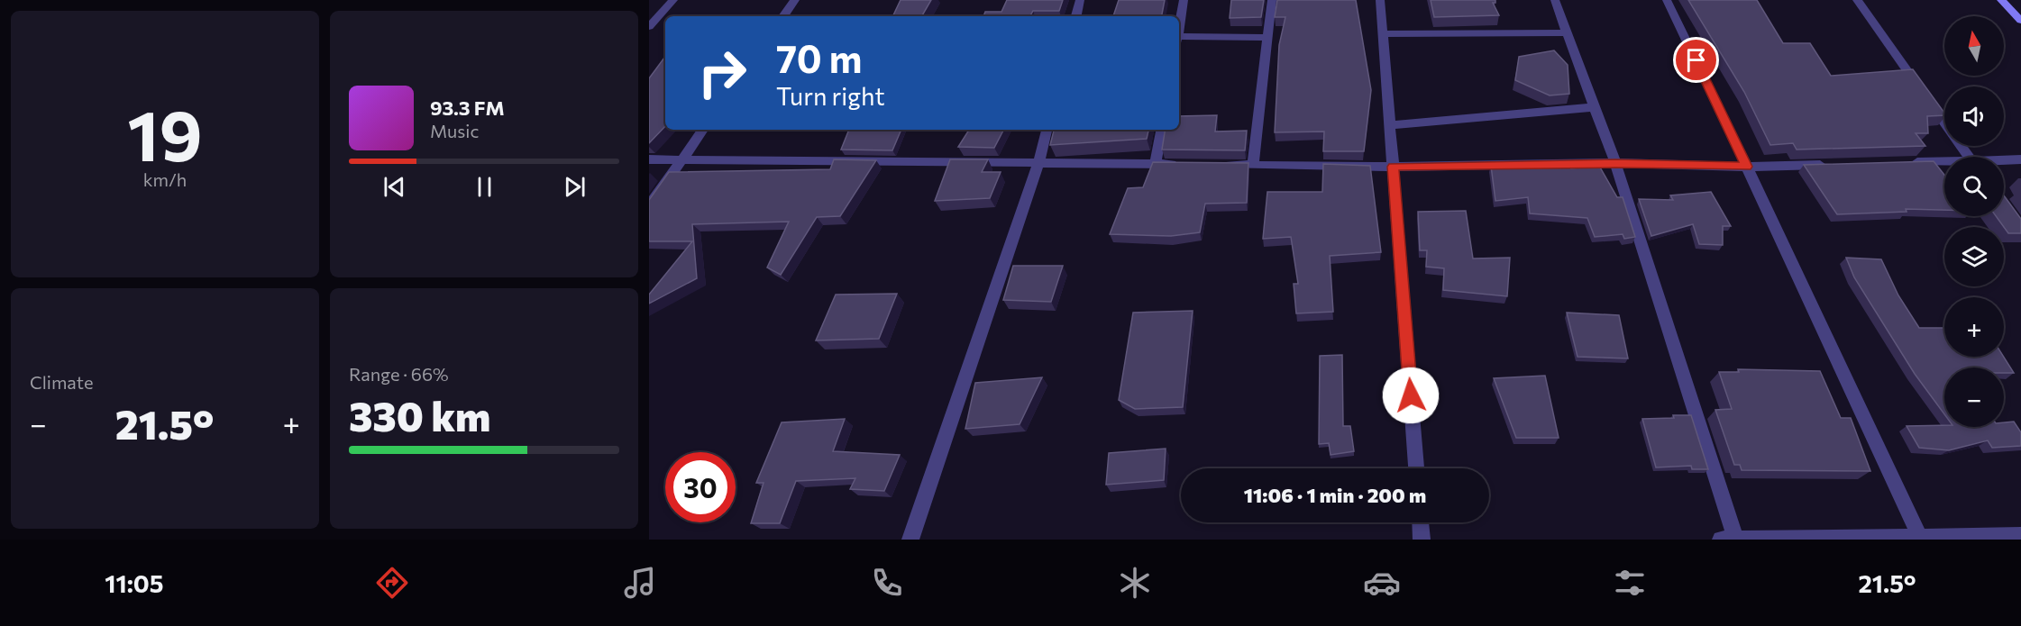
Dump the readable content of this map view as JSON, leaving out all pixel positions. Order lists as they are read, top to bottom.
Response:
{
  "north": "top",
  "page": {
    "tile": [
      ["19", "km/h"],
      "Climate",
      ["Range · 66%", "330 km"]
    ],
    "map_buttons": ["+", "−"],
    "turn": ["70 m", "Turn right"],
    "song": ["93.3 FM", "Music"],
    "heat": ["−", "21.5°", "+"],
    "limit": "30",
    "trip": "11:06 · 1 min · 200 m",
    "tabs": ["11:05", "21.5°"]
  }
}
